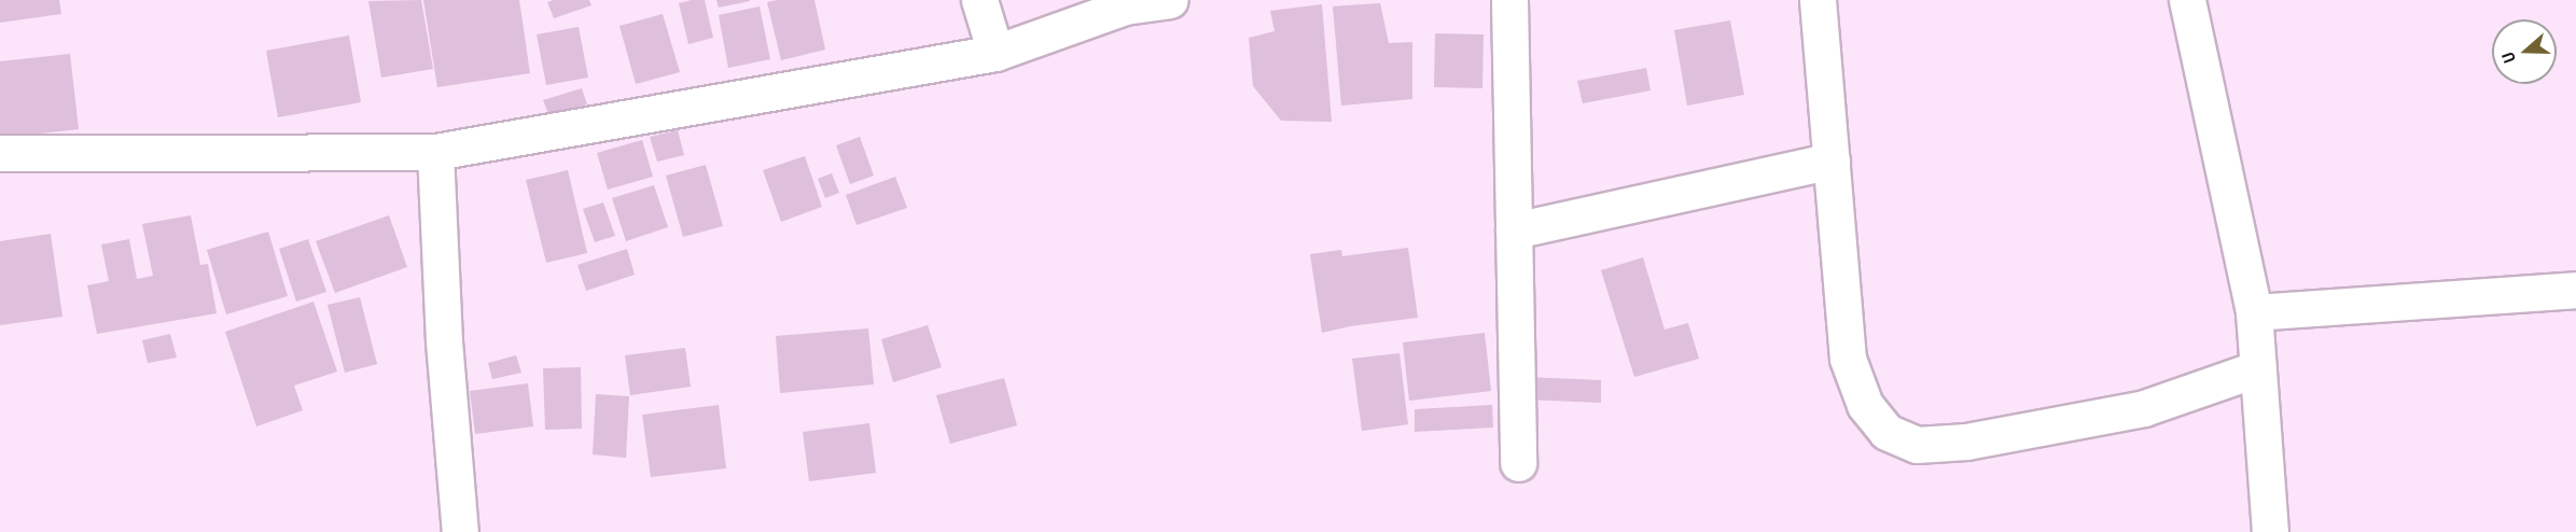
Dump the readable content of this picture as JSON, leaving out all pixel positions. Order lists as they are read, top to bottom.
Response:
{
  "north": "left"
}
